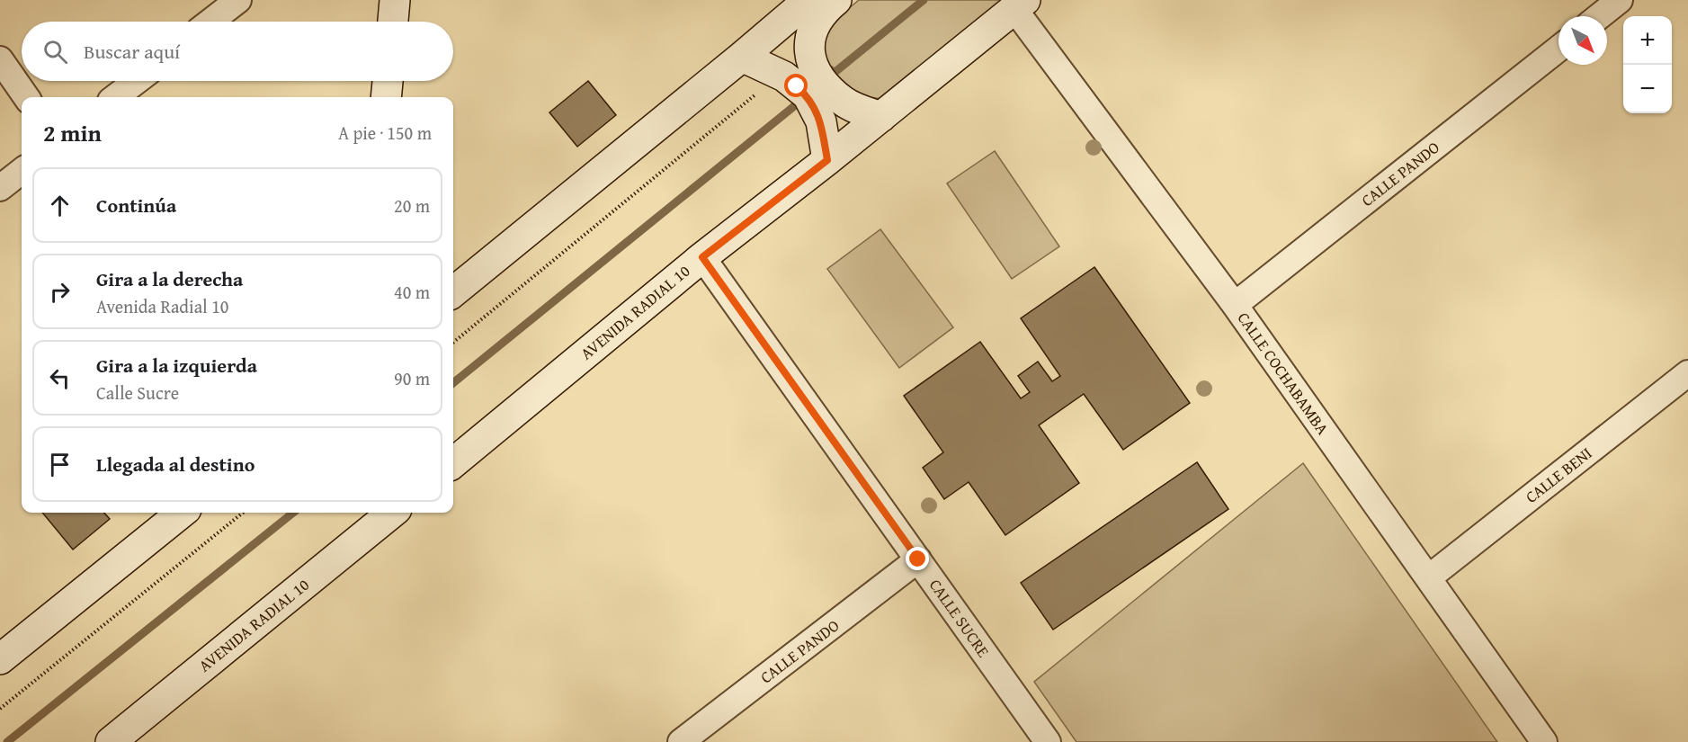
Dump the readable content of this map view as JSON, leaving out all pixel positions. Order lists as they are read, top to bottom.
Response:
{
  "streets": {
    "main road": ["AVENIDA RADIAL 10"],
    "street": [
      "CALLE PANDO",
      "CALLE COCHABAMBA",
      "CALLE BENI",
      "CALLE SUCRE"
    ]
  },
  "crossings": [
    ["CALLE PANDO", "CALLE COCHABAMBA"],
    ["CALLE PANDO", "CALLE SUCRE"],
    ["AVENIDA RADIAL 10", "CALLE COCHABAMBA"],
    ["AVENIDA RADIAL 10", "CALLE SUCRE"],
    ["CALLE COCHABAMBA", "CALLE BENI"]
  ],
  "north": "bottom right",
  "page": {
    "map_buttons": ["+", "−"],
    "search": "Buscar aquí",
    "heading": ["2 min", "A pie · 150 m"],
    "list": [
      ["Continúa", "20 m"],
      ["Gira a la derecha", "Avenida Radial 10", "40 m"],
      ["Gira a la izquierda", "Calle Sucre", "90 m"],
      "Llegada al destino"
    ]
  }
}
